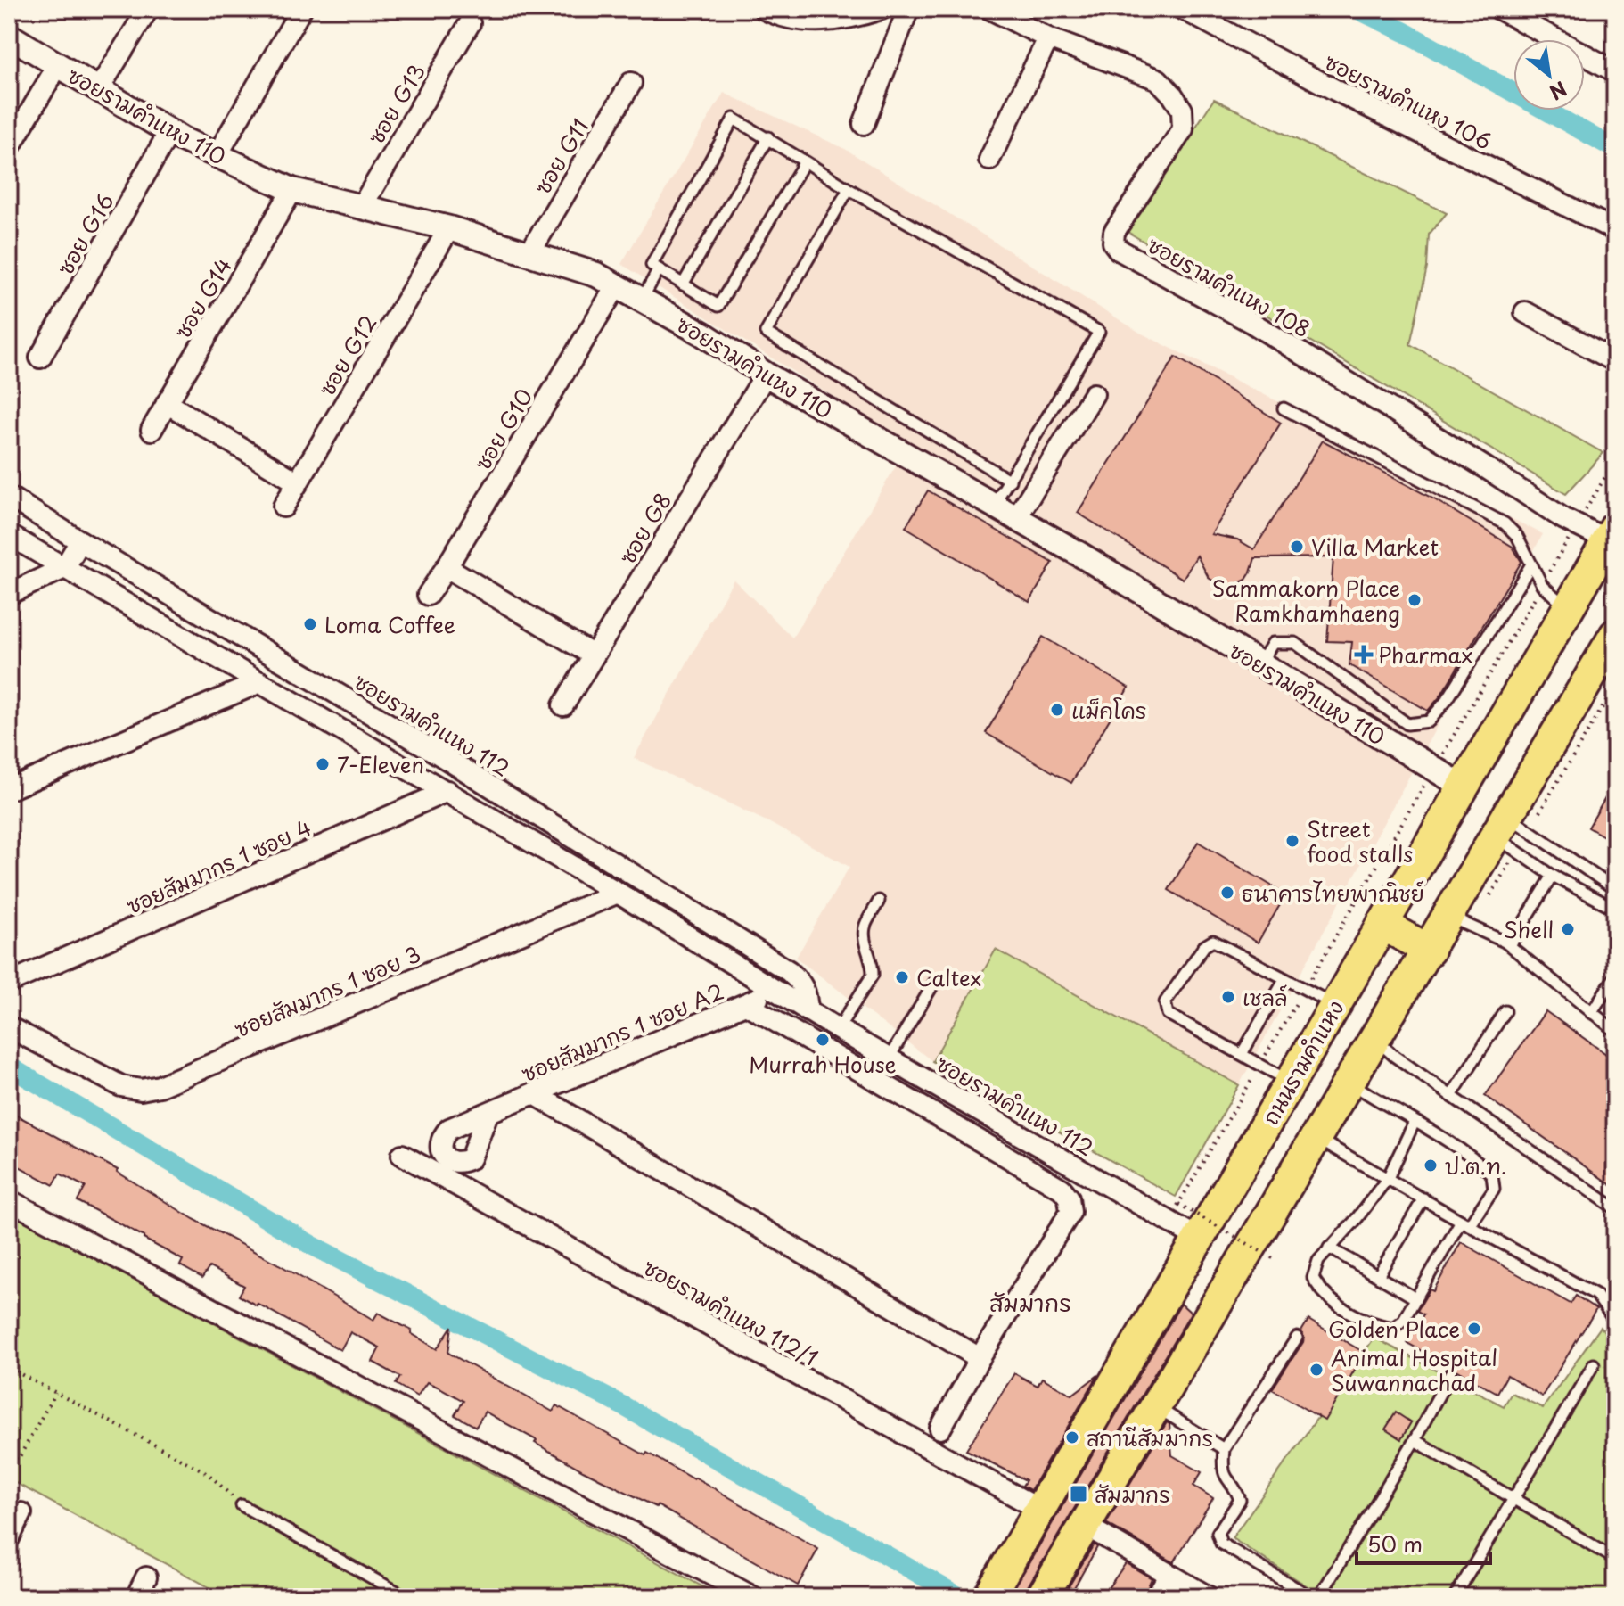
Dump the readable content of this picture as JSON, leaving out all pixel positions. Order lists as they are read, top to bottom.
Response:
{
  "streets": {
    "main road": ["ถนนรามคำแหง"],
    "street": [
      "ซอยรามคําแหง 106",
      "ซอย G13",
      "ซอยรามคำแหง 110",
      "ซอย G11",
      "ซอย G16",
      "ซอยรามคำแหง 108",
      "ซอย G14",
      "ซอย G12",
      "ซอย G10",
      "ซอย G8",
      "ซอยรามคำแหง 112",
      "ซอยสัมมากร 1 ซอย 4",
      "ซอยสัมมากร 1 ซอย 3",
      "ซอยสัมมากร 1 ซอย A2",
      "ซอยรามคำแหง 112/1"
    ]
  },
  "crossings": [
    ["ซอย G13", "ซอยรามคำแหง 110"],
    ["ซอยรามคำแหง 110", "ซอย G11"],
    ["ซอยรามคำแหง 110", "ซอย G16"],
    ["ซอยรามคำแหง 110", "ซอย G14"],
    ["ซอยรามคำแหง 110", "ซอย G12"],
    ["ซอยรามคำแหง 110", "ซอย G10"],
    ["ซอยรามคำแหง 110", "ซอย G8"],
    ["ซอยรามคำแหง 110", "ถนนรามคำแหง"],
    ["ซอยรามคำแหง 108", "ถนนรามคำแหง"],
    ["ซอยรามคำแหง 112", "ซอยสัมมากร 1 ซอย 4"],
    ["ซอยรามคำแหง 112", "ซอยสัมมากร 1 ซอย 3"],
    ["ซอยรามคำแหง 112", "ซอยสัมมากร 1 ซอย A2"],
    ["ซอยรามคำแหง 112", "ถนนรามคำแหง"],
    ["ถนนรามคำแหง", "ซอยรามคำแหง 112/1"]
  ],
  "districts": ["สัมมากร"],
  "places": {
    "other": [
      "Villa Market",
      "Sammakorn Place Ramkhamhaeng",
      "Loma Coffee",
      "แม็คโคร",
      "7-Eleven",
      "Street food stalls",
      "ธนาคารไทยพาณิชย์",
      "Shell",
      "Caltex",
      "เชลล์",
      "Murrah House",
      "ป.ต.ท.",
      "Golden Place",
      "Animal Hospital Suwannachad",
      "สถานีสัมมากร"
    ],
    "health": ["Pharmax"],
    "transit": ["สัมมากร"]
  },
  "scale_bar": "50 m",
  "north": "bottom right"
}
